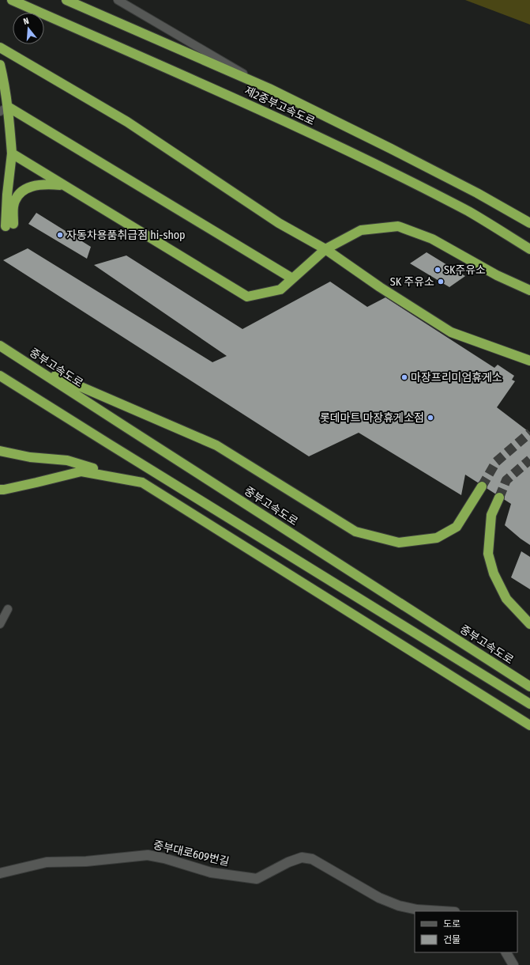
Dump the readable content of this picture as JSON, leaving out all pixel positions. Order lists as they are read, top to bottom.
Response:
{
  "streets": {
    "highway": ["제2중부고속도로", "중부고속도로"],
    "street": ["중부대로609번길"]
  },
  "places": [
    "자동차용품취급점 hi-shop",
    "SK주유소",
    "SK 주유소",
    "마장프리미엄휴게소",
    "롯데마트 마장휴게소점"
  ],
  "legend": ["도로", "건물"],
  "north": "top"
}
